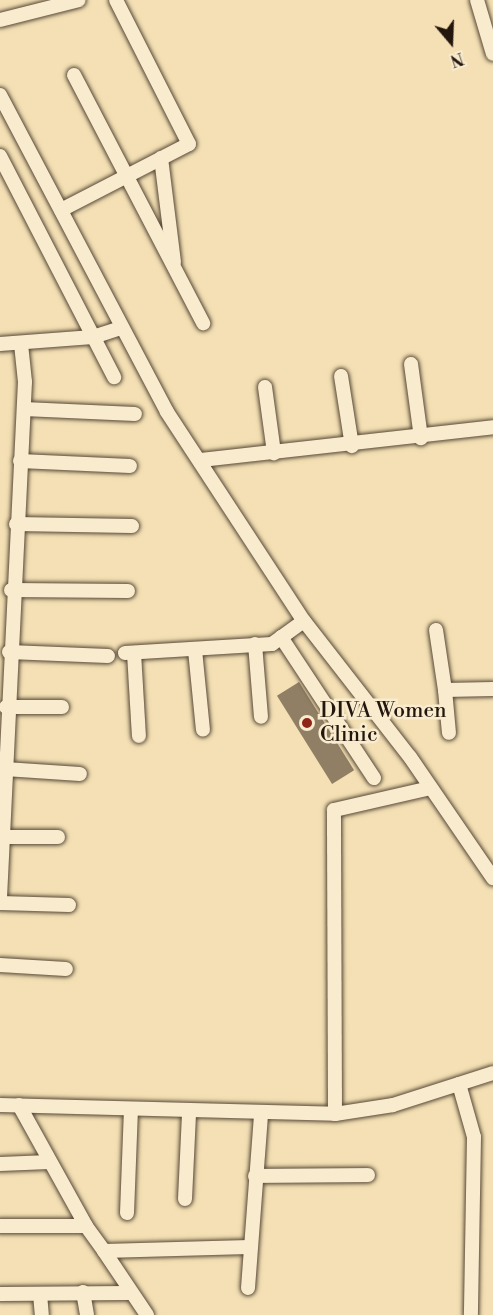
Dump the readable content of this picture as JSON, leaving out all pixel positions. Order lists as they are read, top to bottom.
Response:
{
  "places": ["DIVA Women Clinic"],
  "north": "bottom"
}
